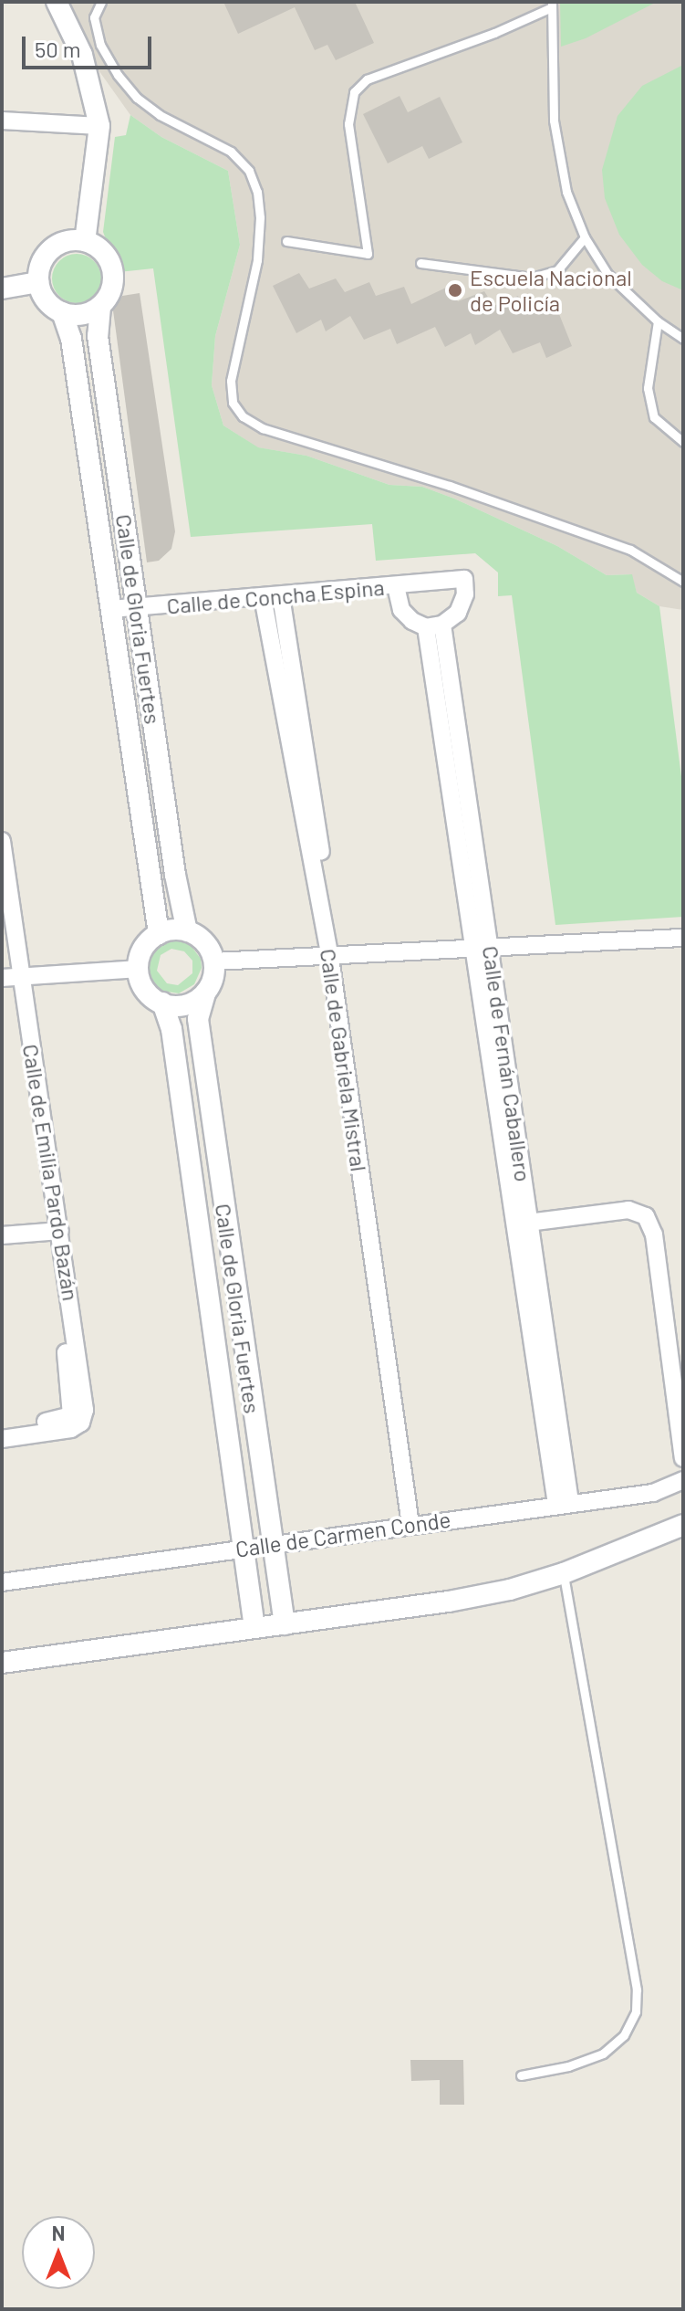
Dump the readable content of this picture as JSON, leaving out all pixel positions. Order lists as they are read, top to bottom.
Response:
{
  "streets": {
    "street": [
      "Calle de Concha Espina",
      "Calle de Gloria Fuertes",
      "Calle de Gabriela Mistral",
      "Calle de Fernán Caballero",
      "Calle de Emilia Pardo Bazán",
      "Calle de Carmen Conde"
    ]
  },
  "crossings": [
    ["Calle de Concha Espina", "Calle de Gloria Fuertes"],
    ["Calle de Concha Espina", "Calle de Gabriela Mistral"],
    ["Calle de Concha Espina", "Calle de Fernán Caballero"],
    ["Calle de Gloria Fuertes", "Calle de Carmen Conde"],
    ["Calle de Gabriela Mistral", "Calle de Carmen Conde"],
    ["Calle de Fernán Caballero", "Calle de Carmen Conde"]
  ],
  "places": ["Escuela Nacional de Policía"],
  "scale_bar": "50 m",
  "north": "top"
}
